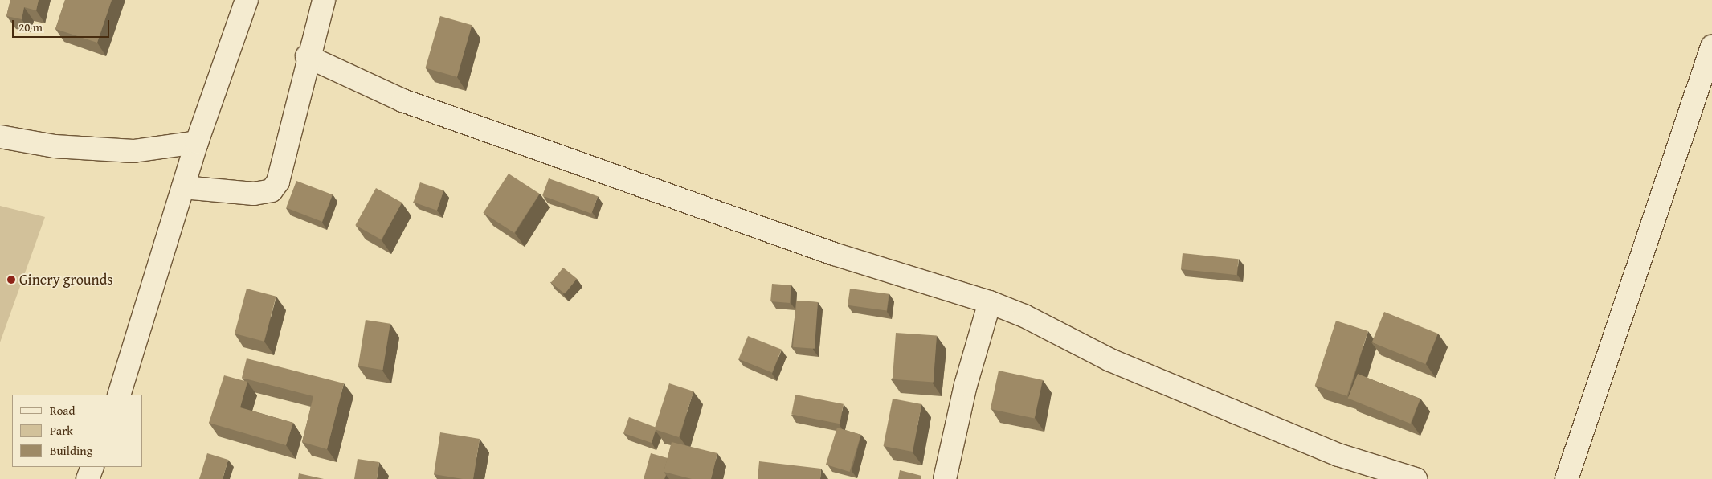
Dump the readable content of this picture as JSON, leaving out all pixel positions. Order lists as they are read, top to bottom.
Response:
{
  "places": ["Ginery grounds"],
  "legend": ["Road", "Park", "Building"],
  "scale_bar": "20 m"
}
